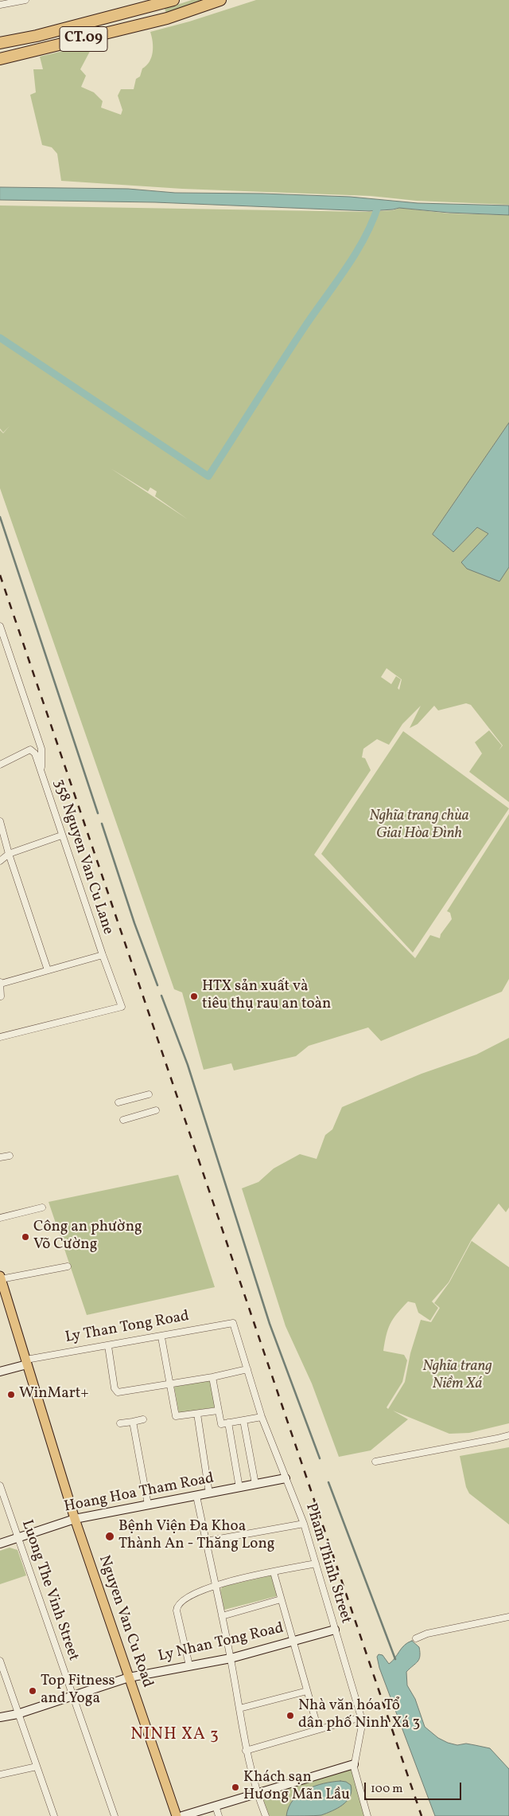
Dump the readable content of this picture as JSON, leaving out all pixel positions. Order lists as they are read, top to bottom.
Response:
{
  "streets": {
    "highway": ["CT.09"],
    "main road": ["Nguyen Van Cu Road"],
    "street": [
      "358 Nguyen Van Cu Lane",
      "Ly Than Tong Road",
      "Hoang Hoa Tham Road",
      "Pham Thinh Street",
      "Luong The Vinh Street",
      "Ly Nhan Tong Road"
    ]
  },
  "crossings": [
    ["Ly Than Tong Road", "Pham Thinh Street"],
    ["Ly Than Tong Road", "Nguyen Van Cu Road"],
    ["Hoang Hoa Tham Road", "Pham Thinh Street"],
    ["Hoang Hoa Tham Road", "Luong The Vinh Street"],
    ["Hoang Hoa Tham Road", "Nguyen Van Cu Road"],
    ["Pham Thinh Street", "Ly Nhan Tong Road"],
    ["Luong The Vinh Street", "Ly Nhan Tong Road"],
    ["Nguyen Van Cu Road", "Ly Nhan Tong Road"]
  ],
  "districts": ["NINH XA 3"],
  "parks": ["Nghĩa trang chùa Giai Hòa Đình", "Nghĩa trang Niềm Xá"],
  "places": [
    "HTX sản xuất và tiêu thụ rau an toàn",
    "Công an phường Võ Cường",
    "WinMart+",
    "Bệnh Viện Đa Khoa Thành An - Thăng Long",
    "Top Fitness and Yoga",
    "Nhà văn hóa Tổ dân phố Ninh Xá 3",
    "Khách sạn Hương Mãn Lầu"
  ],
  "scale_bar": "100 m"
}
